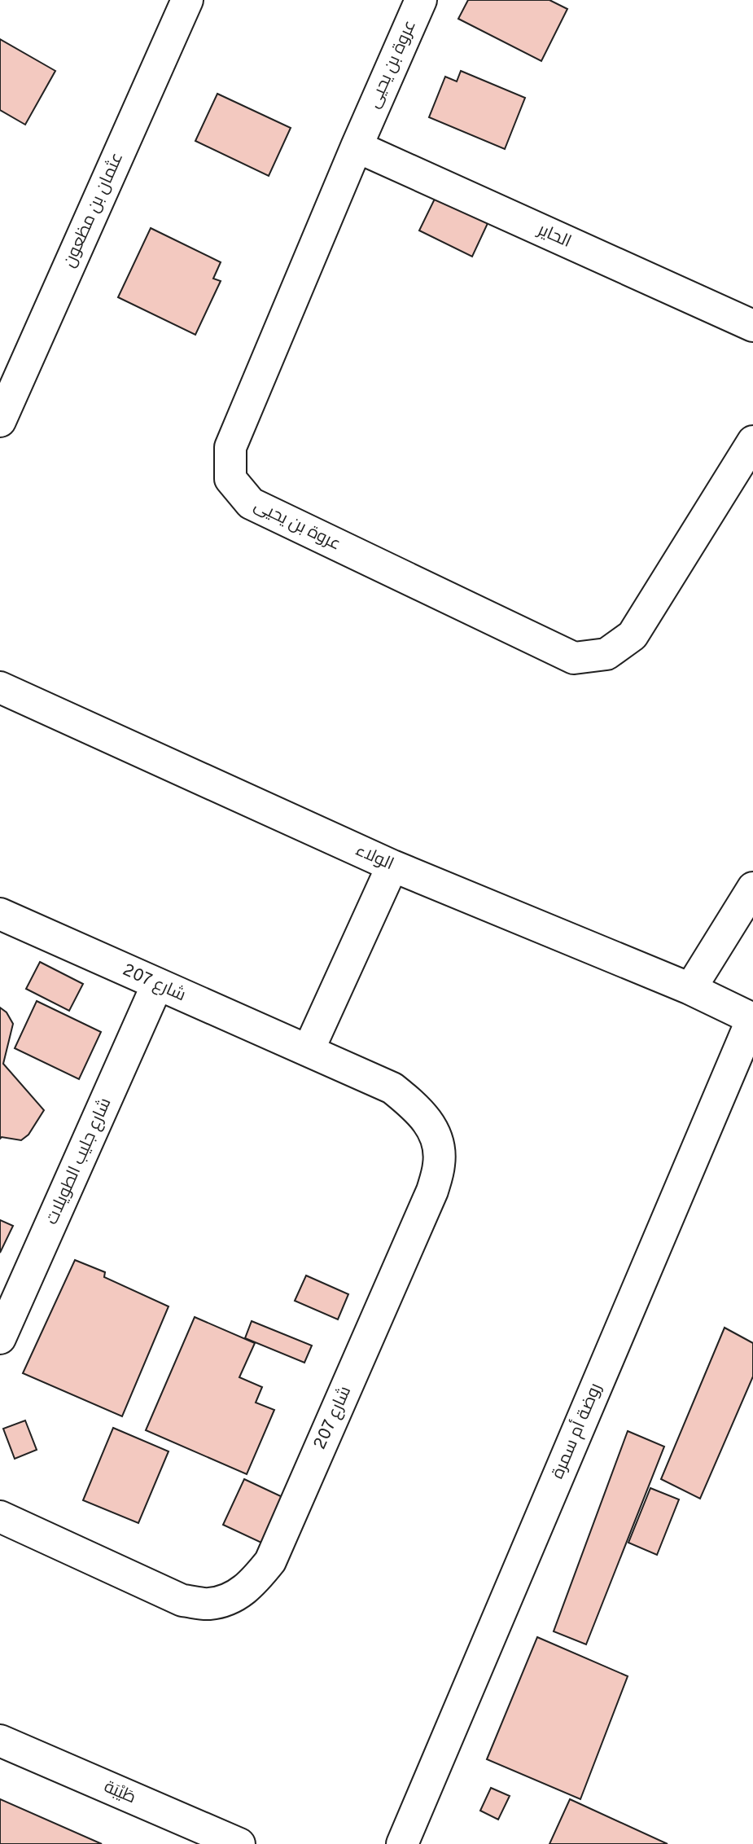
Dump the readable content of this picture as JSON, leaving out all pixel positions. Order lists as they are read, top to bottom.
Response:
{
  "streets": {
    "street": [
      "عروة بن يحيى",
      "عثمان بن مظعون",
      "الحاير",
      "الولاء",
      "شارع 207",
      "شارع جليب الطويلات",
      "روضة أم سمرة",
      "طَيْبَة"
    ]
  },
  "crossings": [
    ["عروة بن يحيى", "الحاير"],
    ["الولاء", "روضة أم سمرة"],
    ["شارع 207", "شارع جليب الطويلات"]
  ]
}
